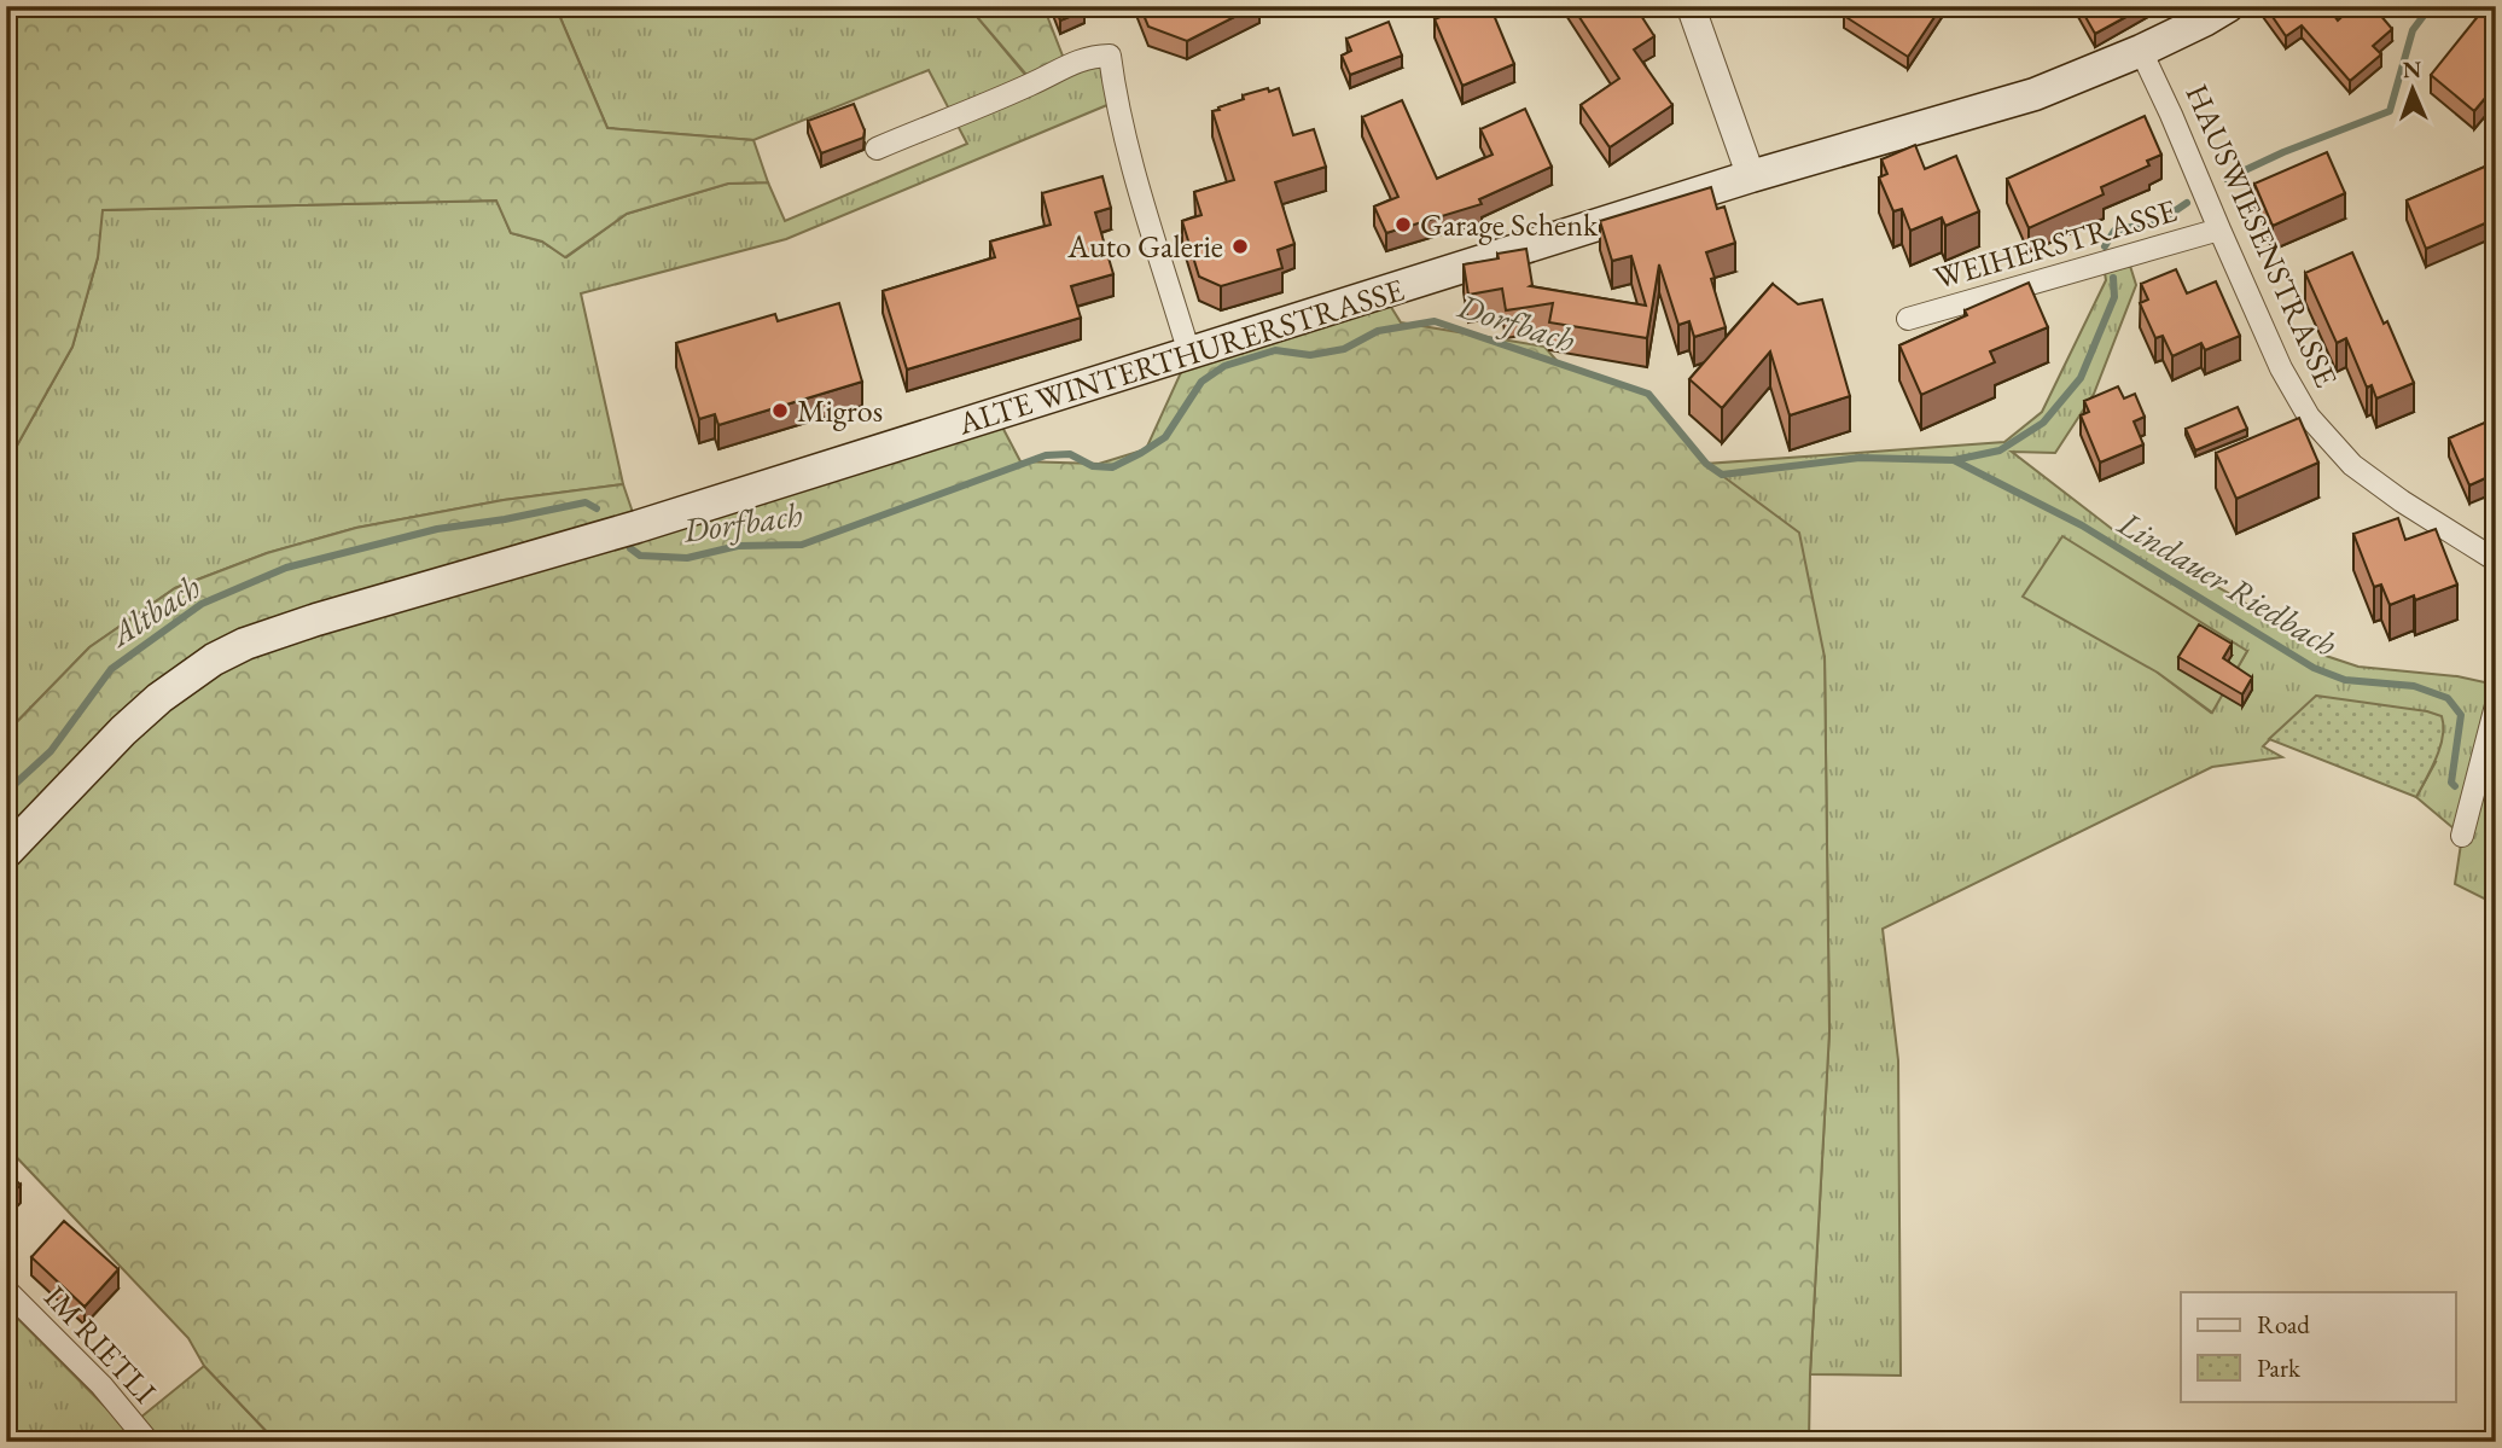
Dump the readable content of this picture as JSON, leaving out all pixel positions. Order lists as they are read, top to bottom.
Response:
{
  "streets": {
    "main road": ["ALTE WINTERTHURERSTRASSE"],
    "street": ["HAUSWIESENSTRASSE", "WEIHERSTRASSE", "IM RIETLI"]
  },
  "crossings": [
    ["HAUSWIESENSTRASSE", "WEIHERSTRASSE"],
    ["HAUSWIESENSTRASSE", "ALTE WINTERTHURERSTRASSE"]
  ],
  "water": ["Dorfbach", "Lindauer Riedbach", "Altbach"],
  "places": ["Garage Schenk", "Auto Galerie", "Migros"],
  "legend": ["Road", "Park"],
  "north": "top"
}
